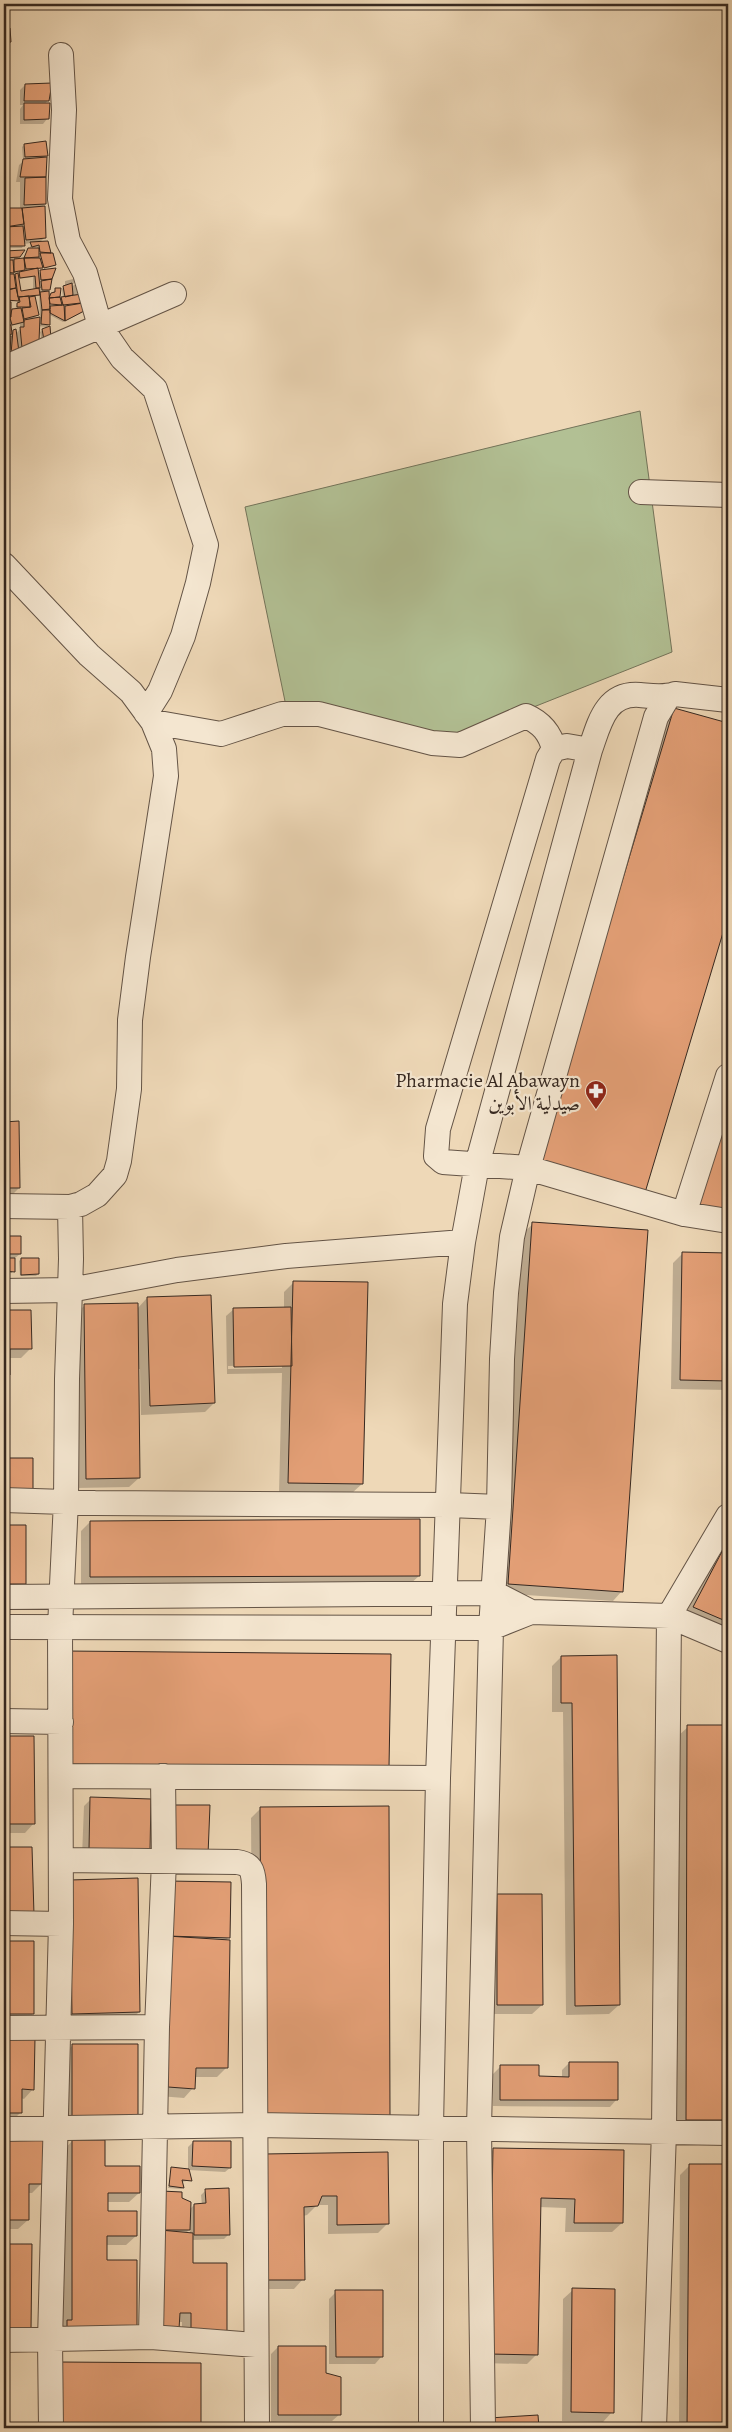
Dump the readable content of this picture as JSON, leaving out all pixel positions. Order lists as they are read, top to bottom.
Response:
{
  "places": {
    "pharmacy": ["Pharmacie Al Abawayn صيدلية الأبوين"]
  }
}
